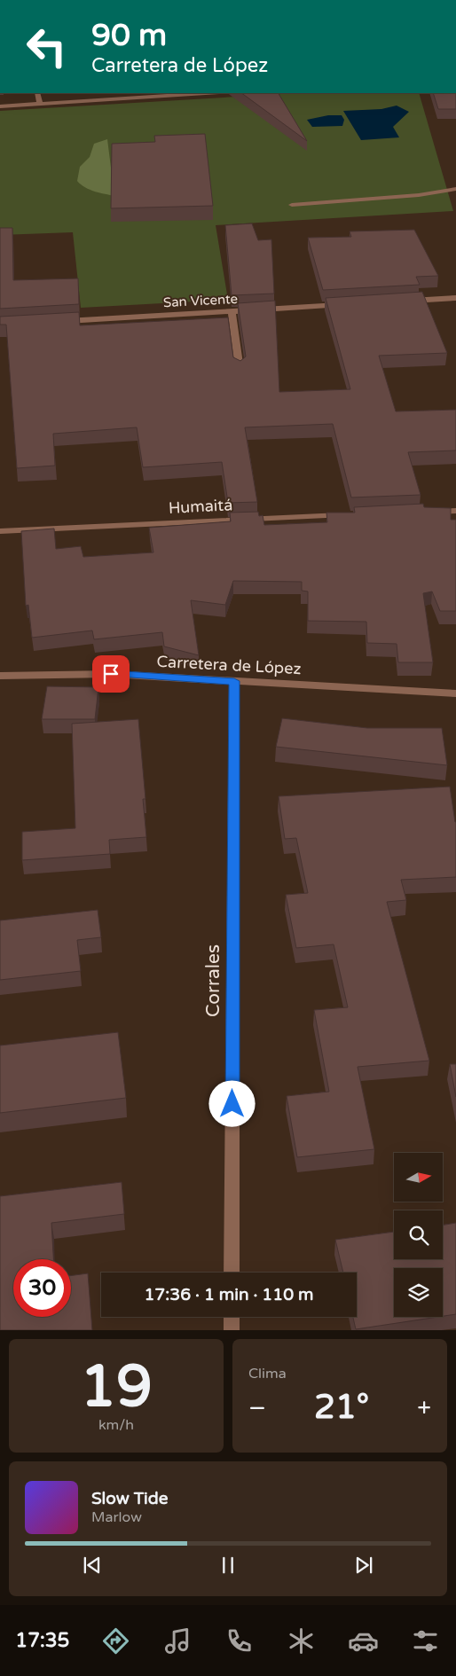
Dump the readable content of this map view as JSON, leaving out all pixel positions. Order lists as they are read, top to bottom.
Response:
{
  "streets": {
    "street": [
      "San Vicente",
      "Humaitá",
      "Carretera de López",
      "Corrales"
    ]
  },
  "crossings": [
    ["Carretera de López", "Corrales"]
  ],
  "north": "right",
  "page": {
    "turn": ["90 m", "Carretera de López"],
    "limit": "30",
    "trip": "17:36 · 1 min · 110 m",
    "tile": [
      ["19", "km/h"],
      "Clima"
    ],
    "heat": ["−", "21°", "+"],
    "song": ["Slow Tide", "Marlow"],
    "tabs": "17:35"
  }
}
